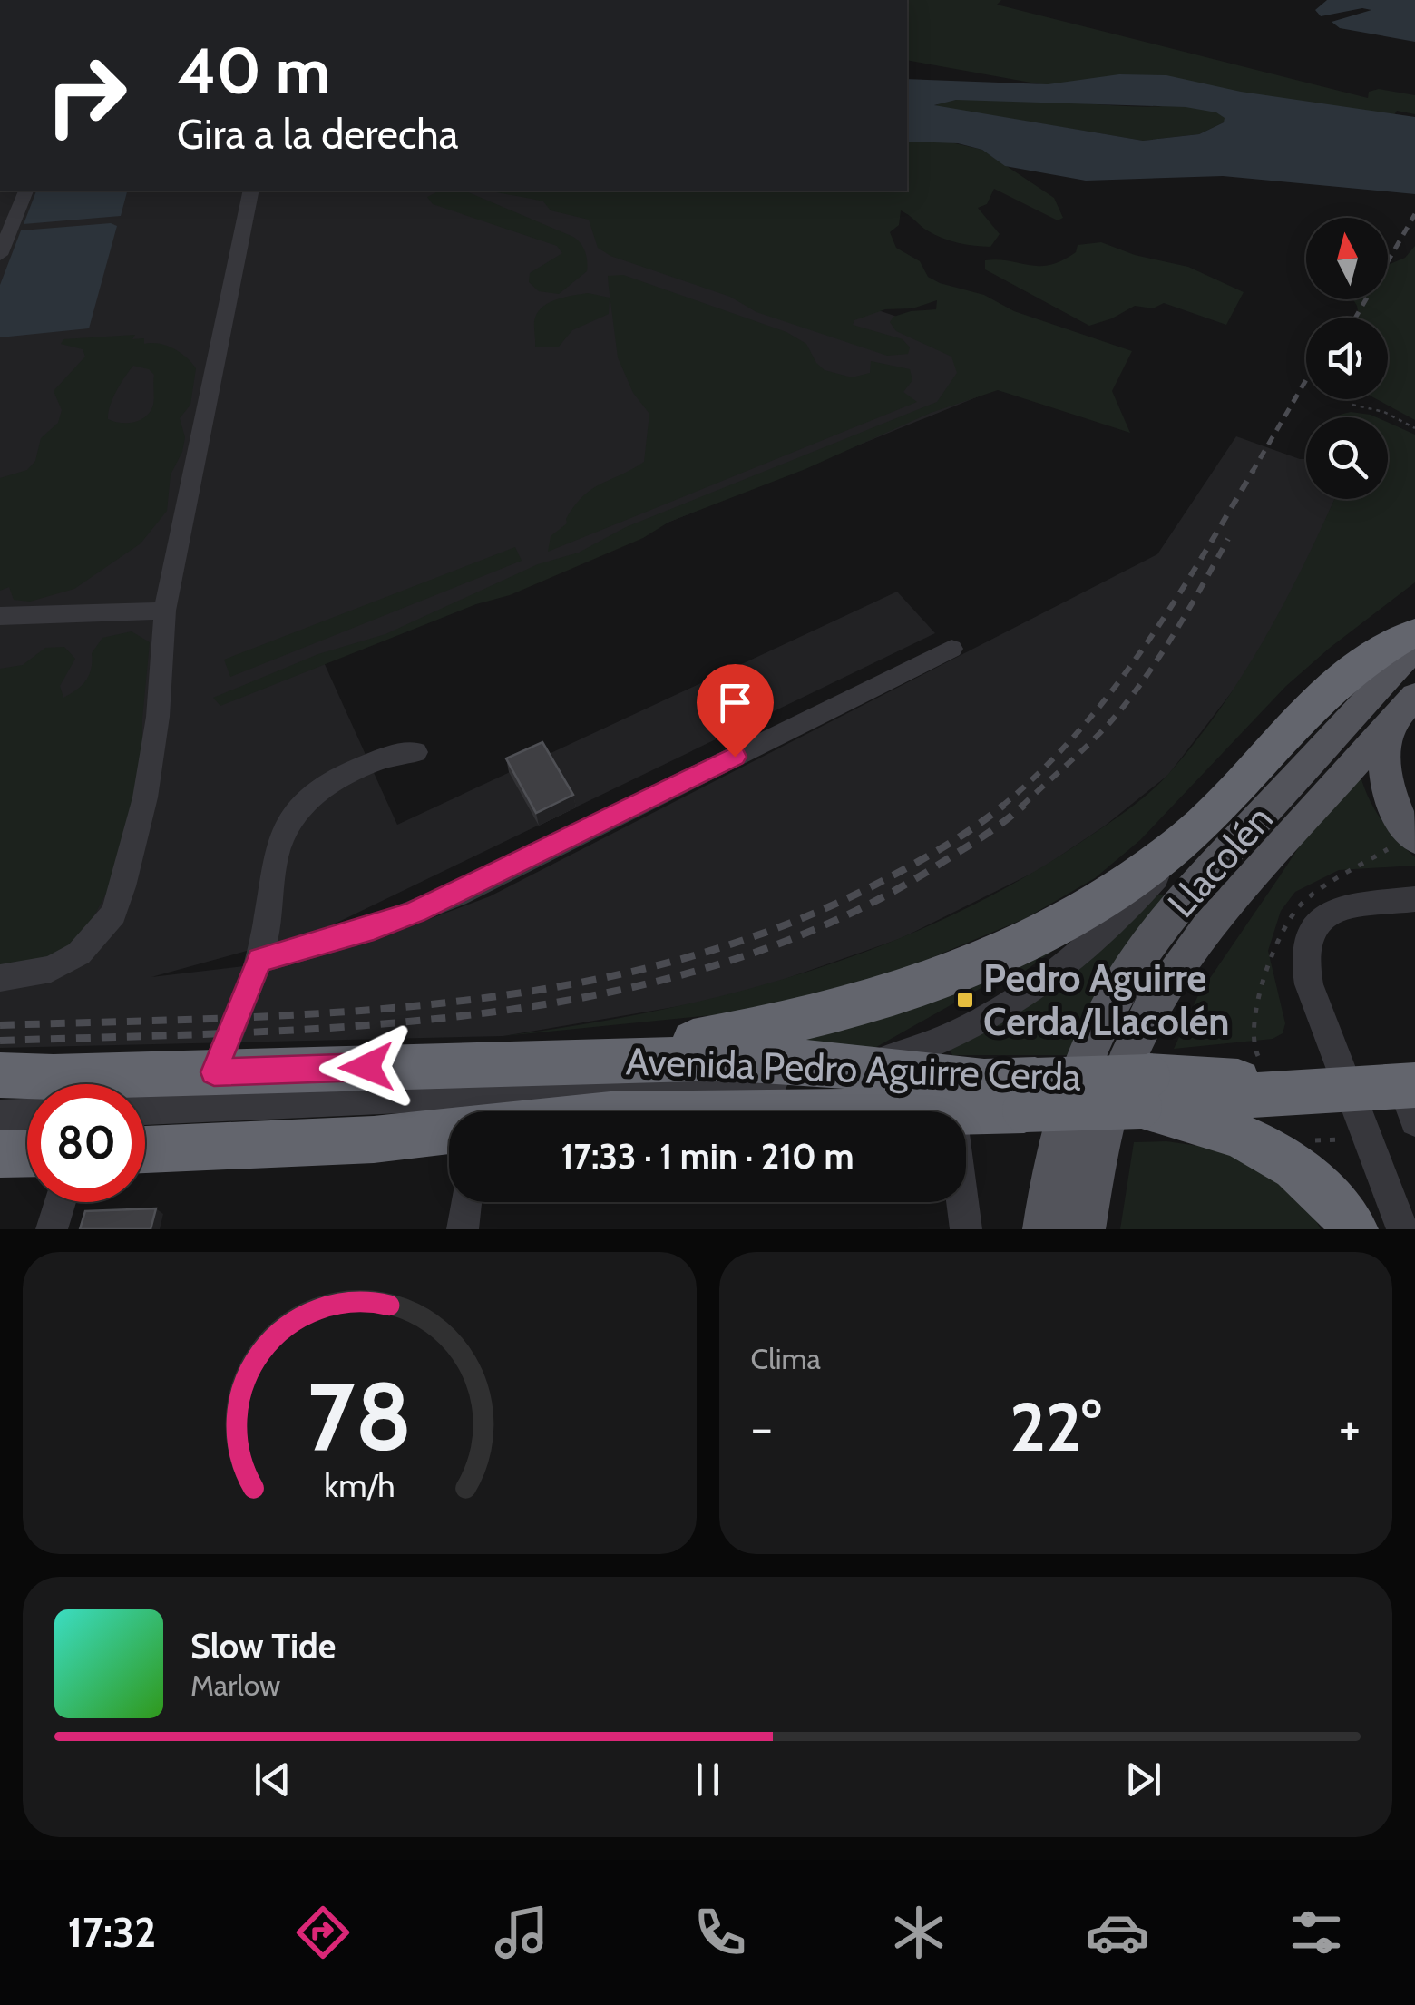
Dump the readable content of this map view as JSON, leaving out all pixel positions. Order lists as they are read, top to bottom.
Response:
{
  "streets": {
    "highway": ["Avenida Pedro Aguirre Cerda"],
    "main road": ["Llacolén"]
  },
  "places": {
    "transit": ["Pedro Aguirre Cerda/Llacolén"]
  },
  "north": "top",
  "page": {
    "turn": ["40 m", "Gira a la derecha"],
    "limit": "80",
    "trip": "17:33 · 1 min · 210 m",
    "tile": "Clima",
    "heat": ["−", "22°", "+"],
    "song": ["Slow Tide", "Marlow"],
    "tabs": "17:32",
    "gauge": ["78", "km/h"]
  }
}
